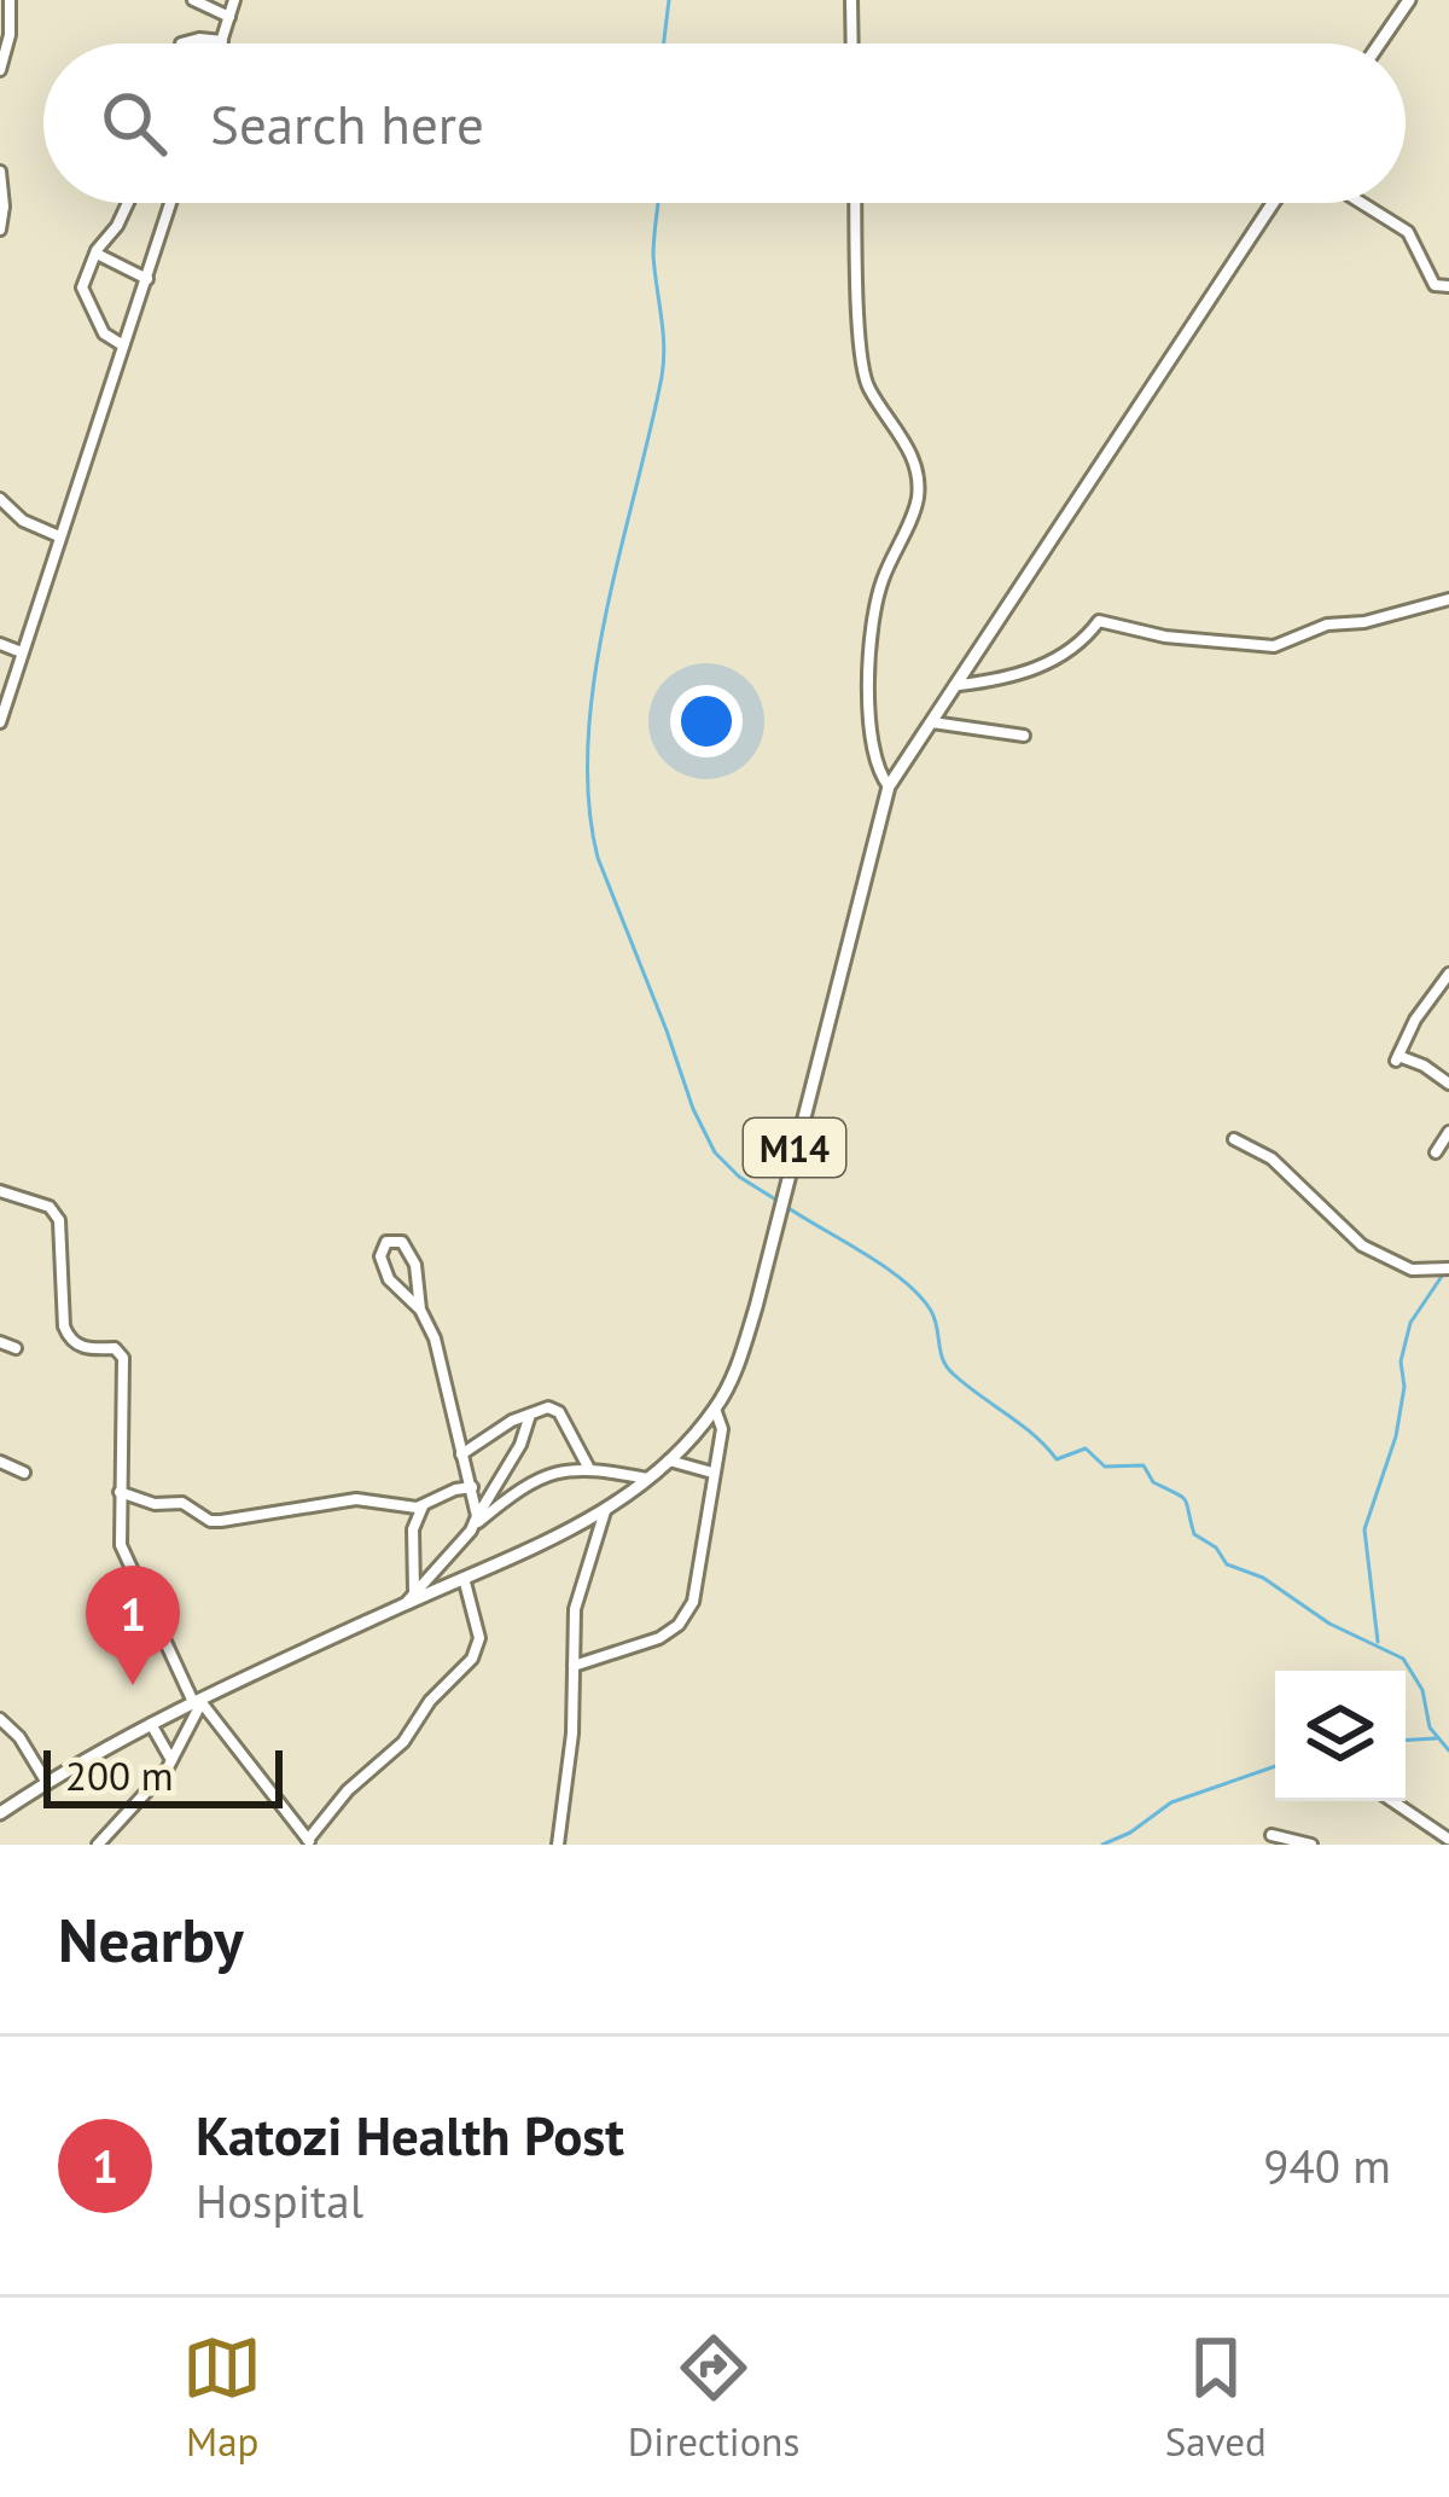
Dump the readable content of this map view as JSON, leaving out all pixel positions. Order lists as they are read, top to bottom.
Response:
{
  "streets": {
    "main road": ["M14"]
  },
  "scale_bar": "200 m",
  "page": {
    "search": "Search here",
    "pins": "1",
    "scale": "200 m",
    "heading": "Nearby",
    "list": [
      {
        "mark": "1",
        "name": "Katozi Health Post",
        "note": "Hospital",
        "value": "940 m"
      }
    ],
    "nav": ["Map", "Directions", "Saved"]
  }
}
